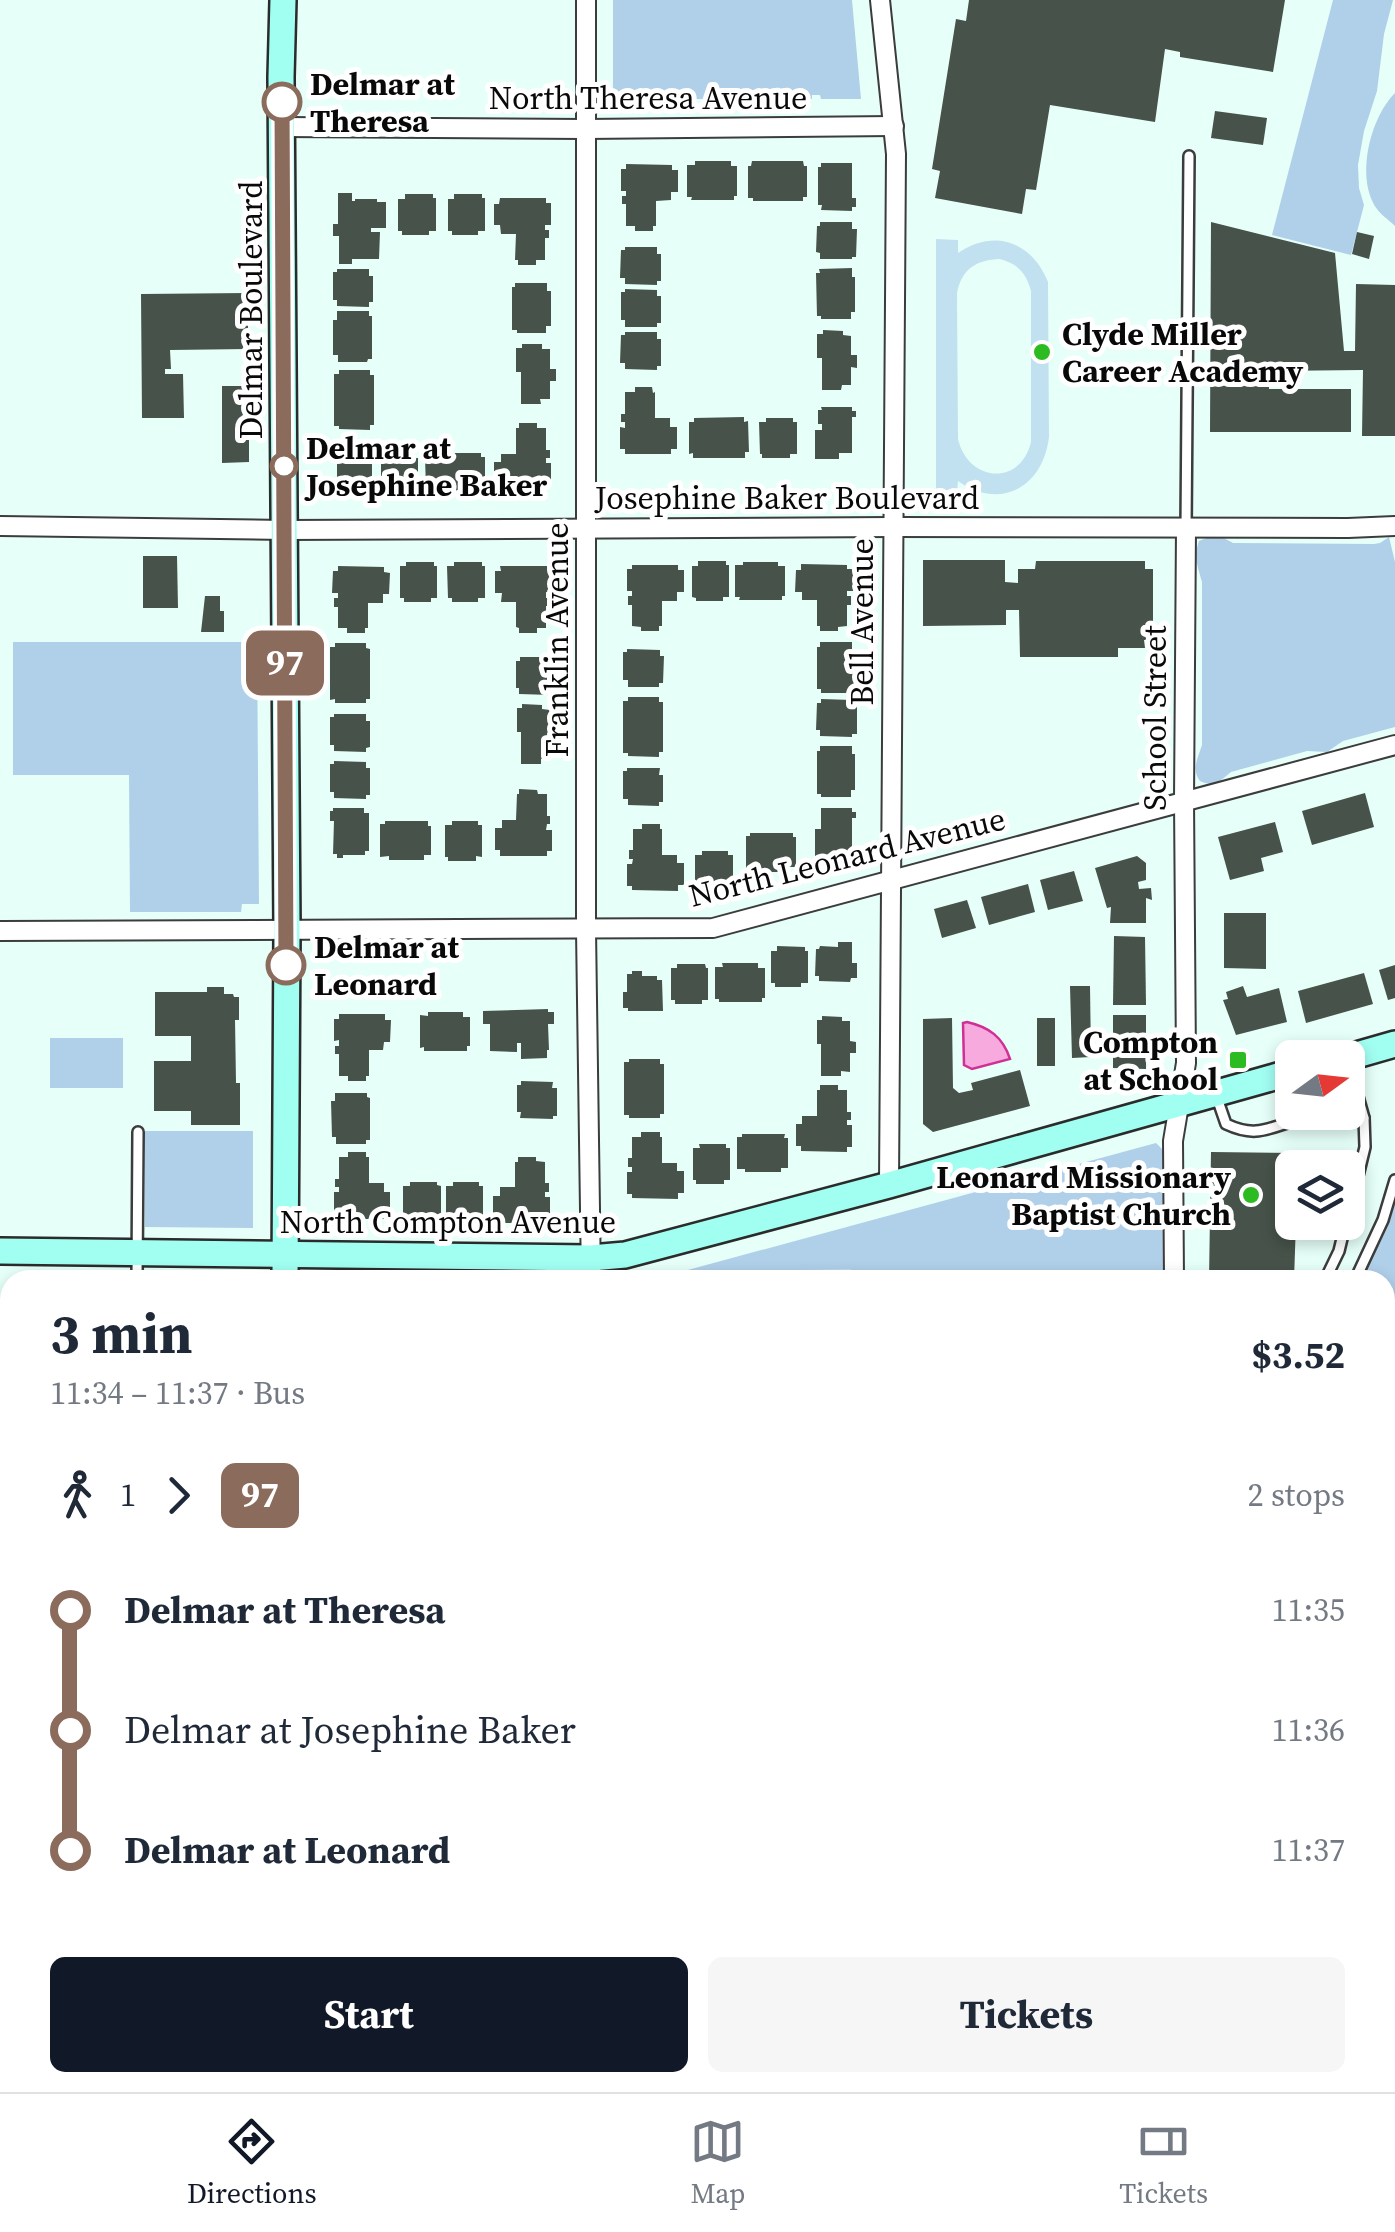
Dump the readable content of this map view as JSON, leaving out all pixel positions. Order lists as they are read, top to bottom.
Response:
{
  "streets": {
    "main road": ["Delmar Boulevard", "North Compton Avenue"],
    "street": [
      "North Theresa Avenue",
      "Josephine Baker Boulevard",
      "Bell Avenue",
      "Franklin Avenue",
      "School Street",
      "North Leonard Avenue"
    ]
  },
  "crossings": [
    ["North Theresa Avenue", "Delmar Boulevard"],
    ["North Theresa Avenue", "Bell Avenue"],
    ["North Theresa Avenue", "Franklin Avenue"],
    ["Delmar Boulevard", "Josephine Baker Boulevard"],
    ["Delmar Boulevard", "North Leonard Avenue"],
    ["Delmar Boulevard", "North Compton Avenue"],
    ["Josephine Baker Boulevard", "Bell Avenue"],
    ["Josephine Baker Boulevard", "Franklin Avenue"],
    ["Josephine Baker Boulevard", "School Street"],
    ["Bell Avenue", "North Leonard Avenue"],
    ["Bell Avenue", "North Compton Avenue"],
    ["Franklin Avenue", "North Leonard Avenue"],
    ["Franklin Avenue", "North Compton Avenue"],
    ["School Street", "North Leonard Avenue"],
    ["School Street", "North Compton Avenue"]
  ],
  "places": {
    "other": [
      "Delmar at Theresa",
      "Clyde Miller Career Academy",
      "Delmar at Josephine Baker",
      "Delmar at Leonard",
      "Leonard Missionary Baptist Church"
    ],
    "transit": ["Compton at School"]
  },
  "lines": ["bus line 97"],
  "north": "right",
  "page": {
    "on_map": "97",
    "heading": ["3 min", "11:34 – 11:37 · Bus", "$3.52"],
    "legs": ["1", "97", "2 stops"],
    "list": [
      {
        "name": "Delmar at Theresa",
        "value": "11:35"
      },
      {
        "name": "Delmar at Josephine Baker",
        "value": "11:36"
      },
      {
        "name": "Delmar at Leonard",
        "value": "11:37"
      }
    ],
    "buttons": ["Start", "Tickets"],
    "tabs": ["Directions", "Map", "Tickets"]
  }
}
